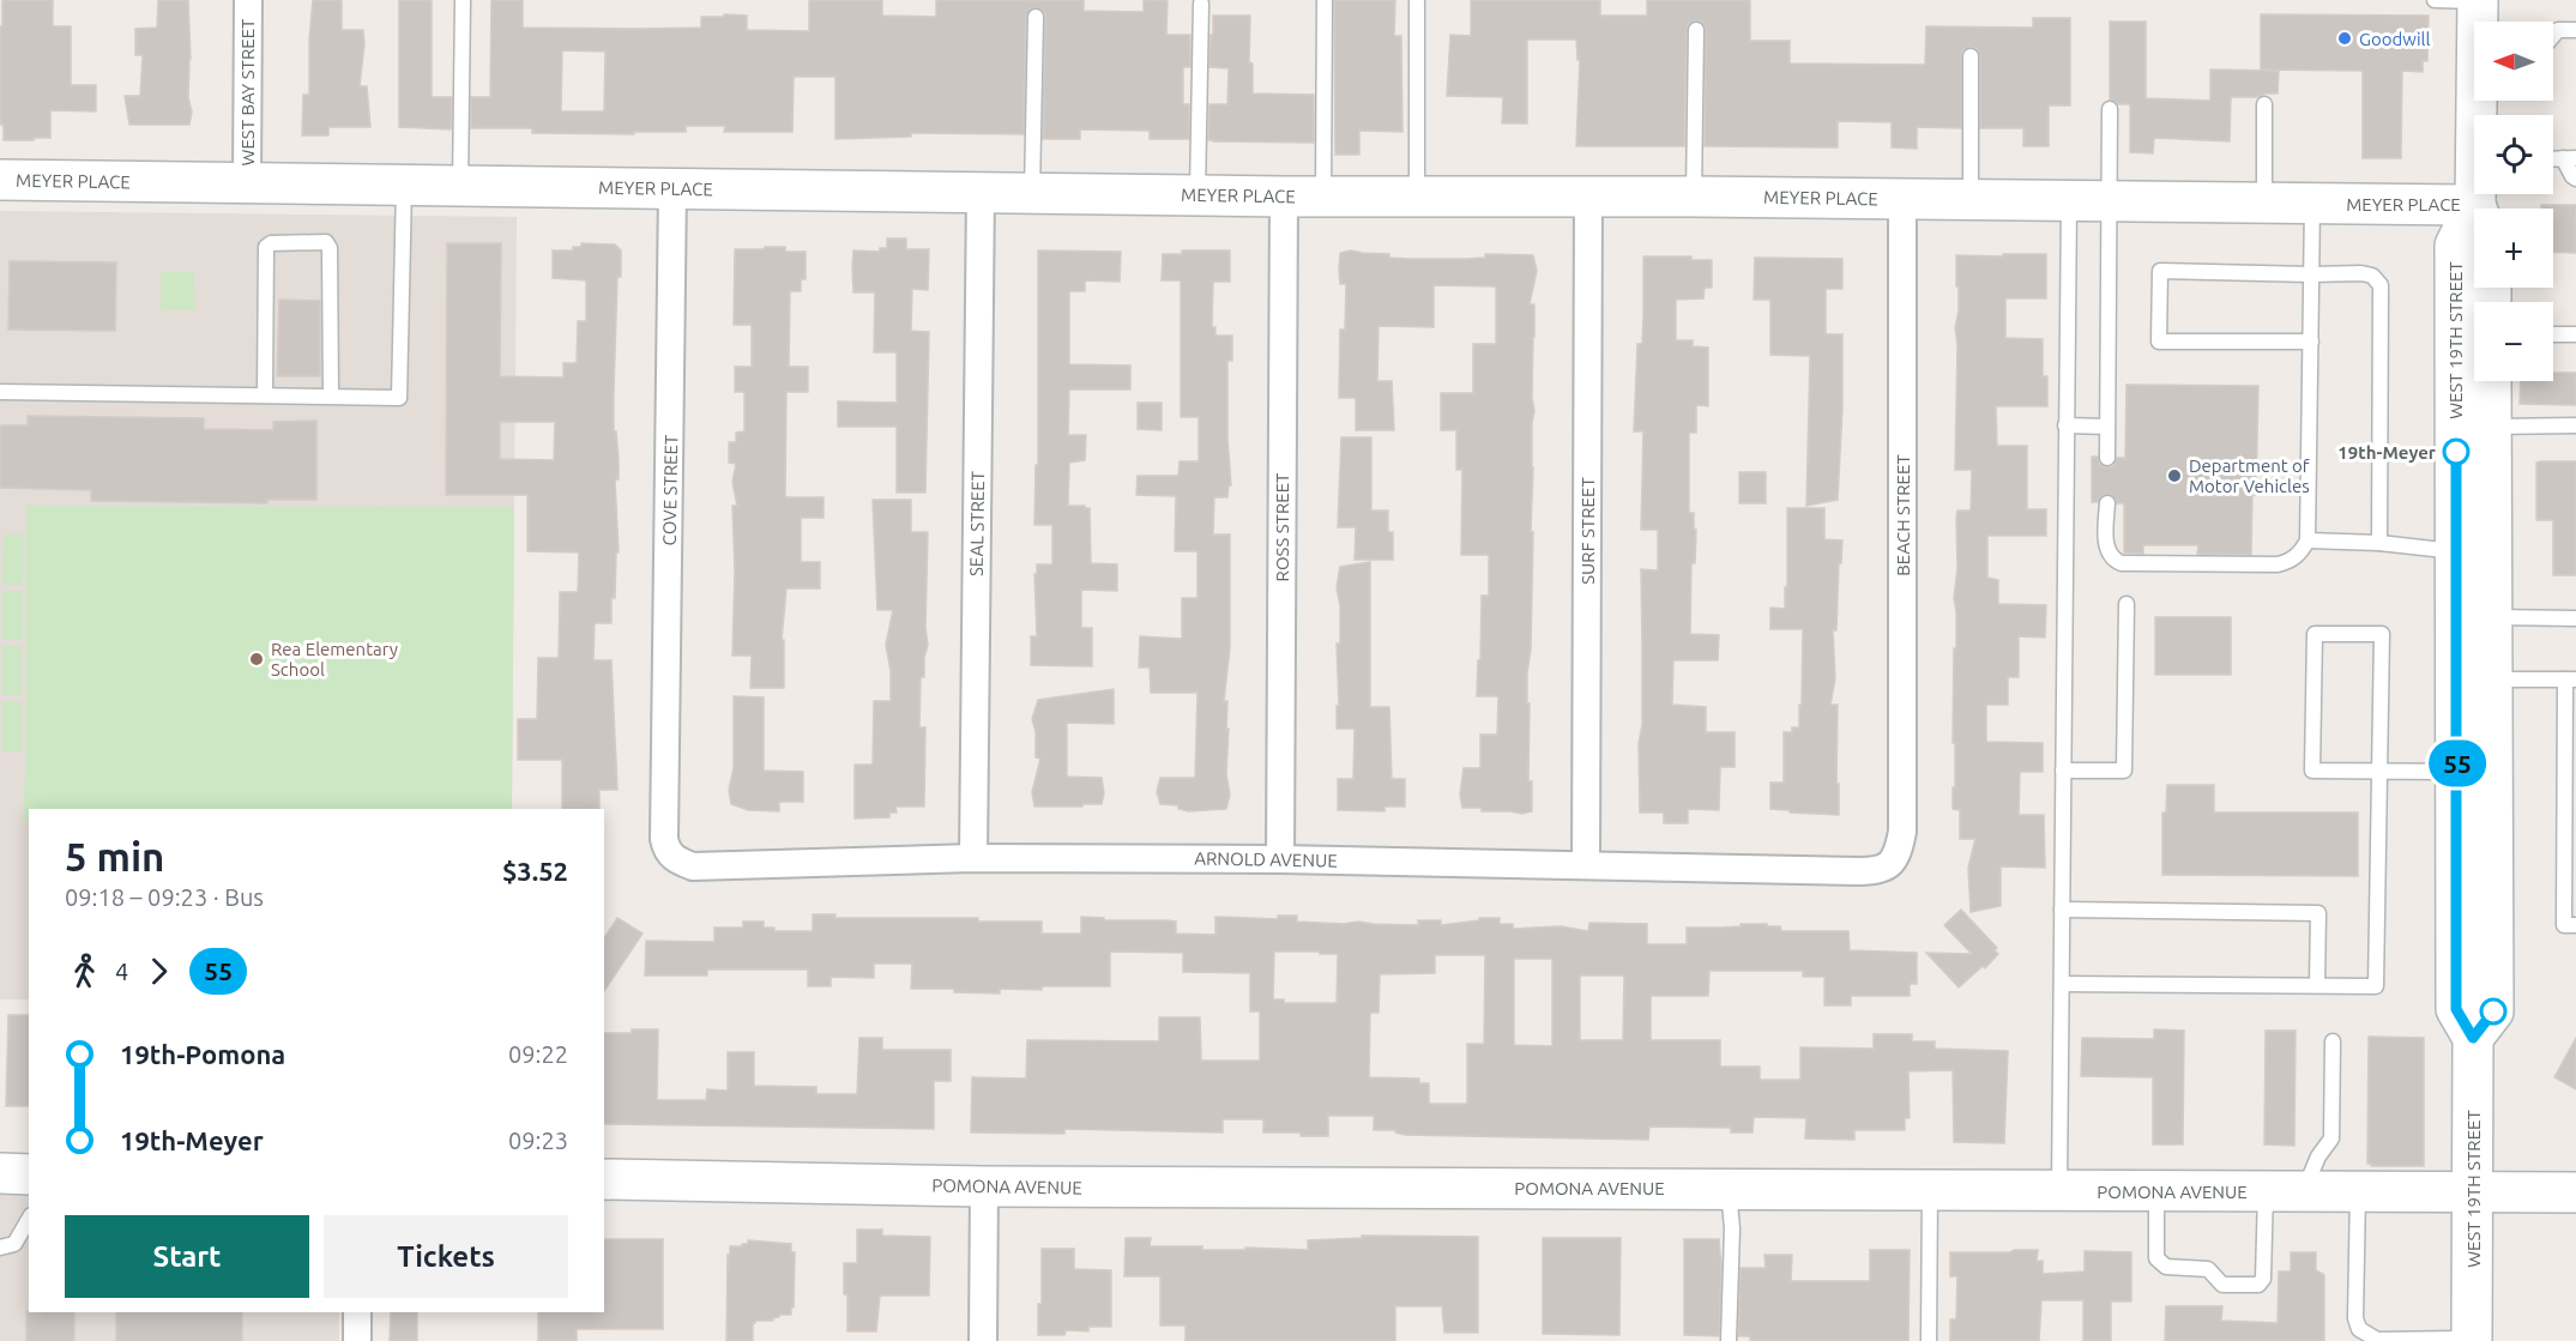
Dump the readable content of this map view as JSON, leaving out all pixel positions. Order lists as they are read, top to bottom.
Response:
{
  "streets": {
    "street": [
      "WEST BAY STREET",
      "MEYER PLACE",
      "WEST 19TH STREET",
      "COVE STREET",
      "BEACH STREET",
      "SEAL STREET",
      "ROSS STREET",
      "SURF STREET",
      "ARNOLD AVENUE",
      "POMONA AVENUE"
    ]
  },
  "crossings": [
    ["WEST BAY STREET", "MEYER PLACE"],
    ["MEYER PLACE", "COVE STREET"],
    ["MEYER PLACE", "BEACH STREET"],
    ["MEYER PLACE", "SEAL STREET"],
    ["MEYER PLACE", "ROSS STREET"],
    ["MEYER PLACE", "SURF STREET"],
    ["WEST 19TH STREET", "POMONA AVENUE"],
    ["COVE STREET", "ARNOLD AVENUE"],
    ["BEACH STREET", "ARNOLD AVENUE"],
    ["SEAL STREET", "ARNOLD AVENUE"],
    ["ROSS STREET", "ARNOLD AVENUE"],
    ["SURF STREET", "ARNOLD AVENUE"]
  ],
  "places": [
    "Goodwill",
    "19th-Meyer",
    "Department of Motor Vehicles",
    "Rea Elementary School"
  ],
  "lines": ["bus line 55"],
  "north": "left",
  "page": {
    "on_map": "55",
    "map_buttons": ["+", "−"],
    "heading": ["5 min", "09:18 – 09:23 · Bus", "$3.52"],
    "legs": ["4", "55"],
    "list": [
      {
        "name": "19th-Pomona",
        "value": "09:22"
      },
      {
        "name": "19th-Meyer",
        "value": "09:23"
      }
    ],
    "buttons": ["Start", "Tickets"]
  }
}
